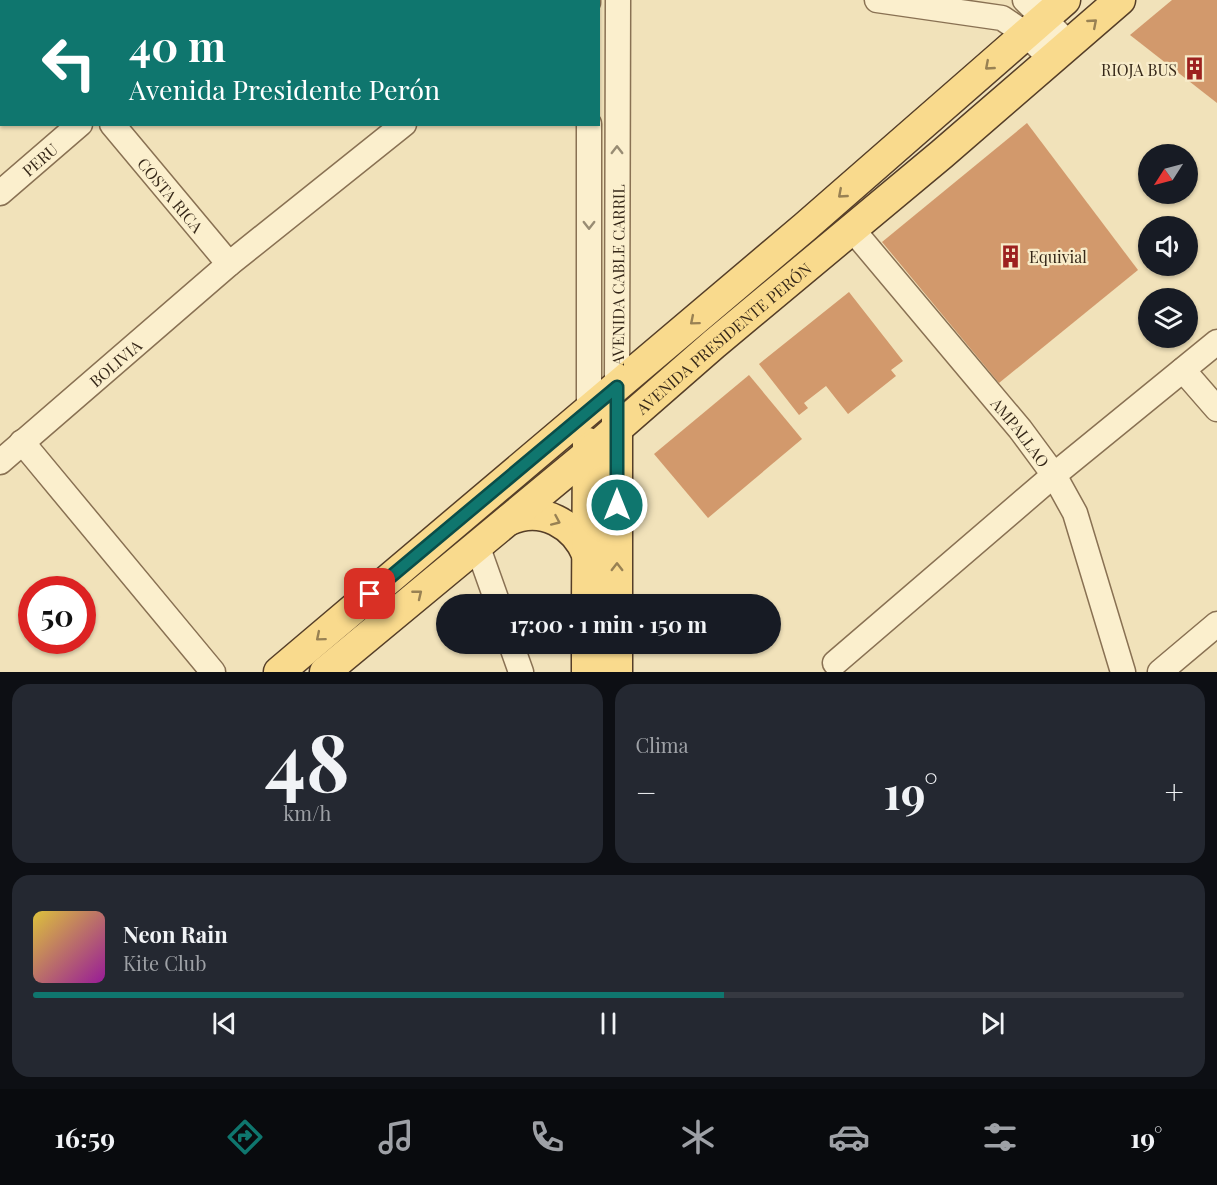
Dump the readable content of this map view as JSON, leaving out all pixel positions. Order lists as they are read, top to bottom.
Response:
{
  "streets": {
    "main road": ["AVENIDA CABLE CARRIL", "AVENIDA PRESIDENTE PERÓN"],
    "street": [
      "PERU",
      "COSTA RICA",
      "BOLIVIA",
      "AMPALLAO"
    ]
  },
  "crossings": [
    ["COSTA RICA", "BOLIVIA"],
    ["AVENIDA CABLE CARRIL", "AVENIDA PRESIDENTE PERÓN"],
    ["AVENIDA PRESIDENTE PERÓN", "AMPALLAO"]
  ],
  "places": {
    "building": ["RIOJA BUS", "Equivial"]
  },
  "north": "bottom left",
  "page": {
    "turn": ["40 m", "Avenida Presidente Perón"],
    "limit": "50",
    "trip": "17:00 · 1 min · 150 m",
    "tile": [
      ["48", "km/h"],
      "Clima"
    ],
    "heat": ["−", "19°", "+"],
    "song": ["Neon Rain", "Kite Club"],
    "tabs": ["16:59", "19°"]
  }
}
